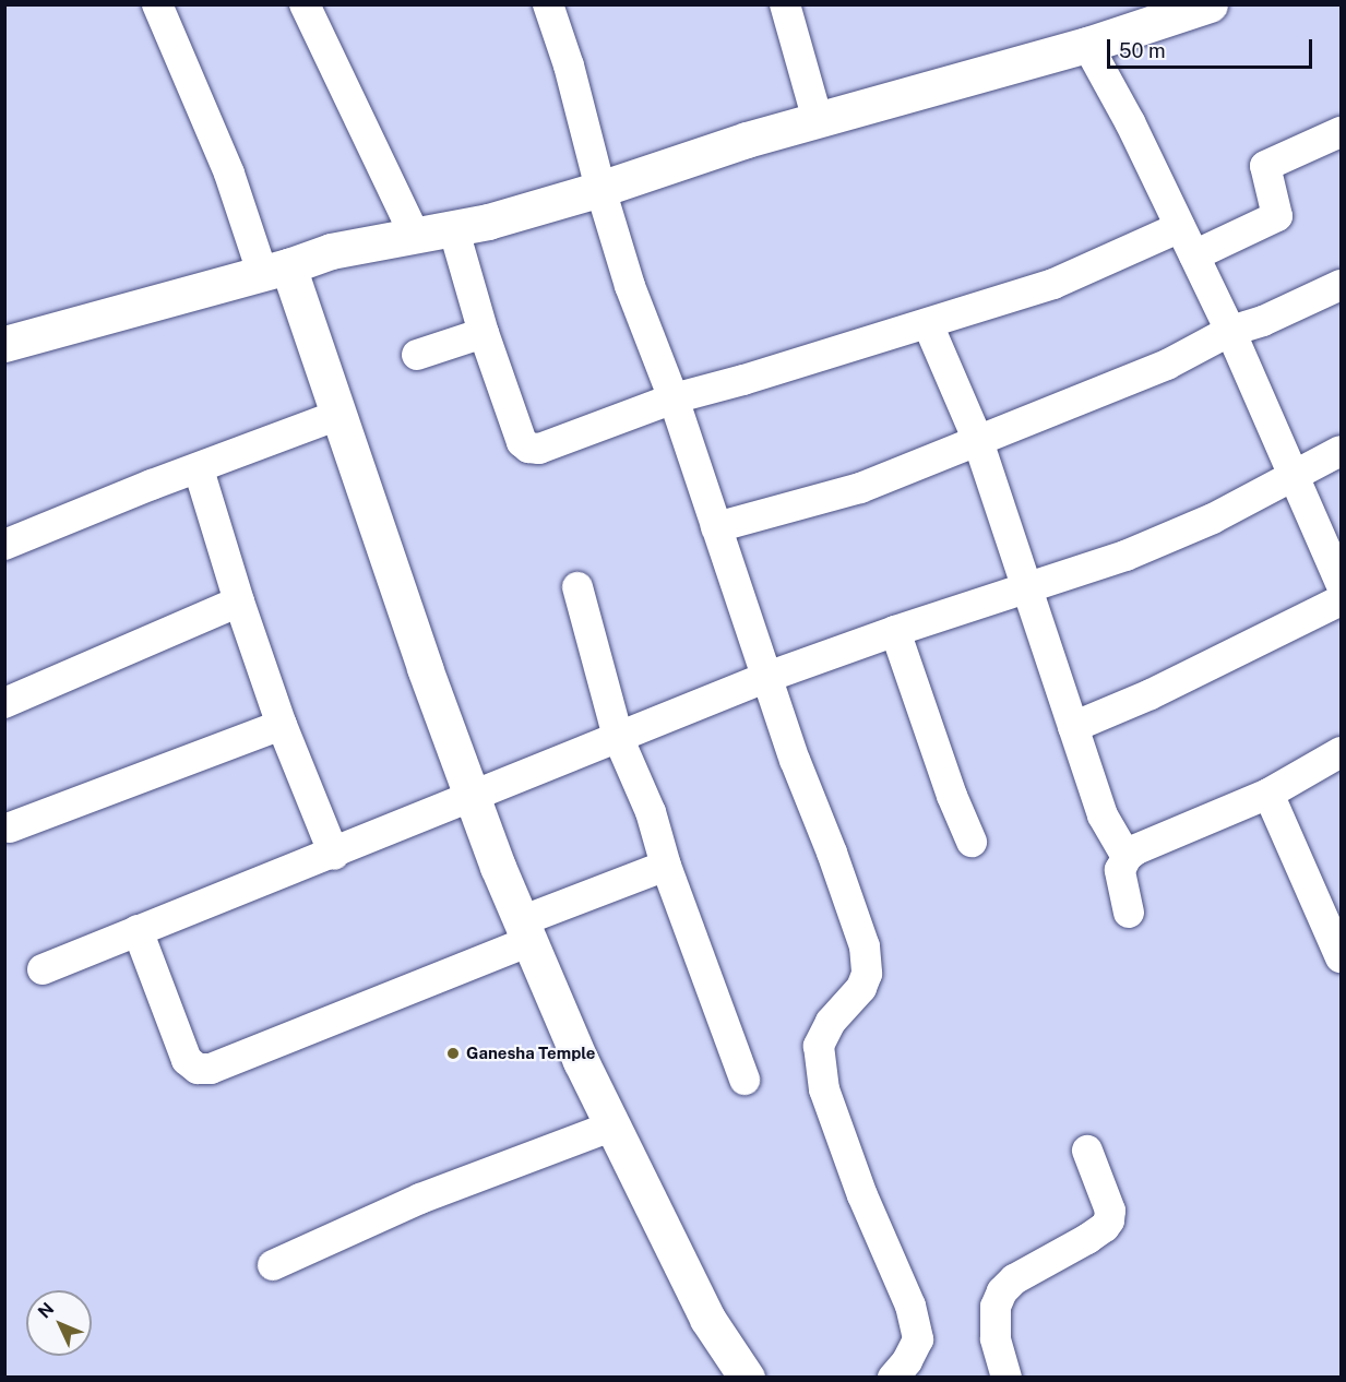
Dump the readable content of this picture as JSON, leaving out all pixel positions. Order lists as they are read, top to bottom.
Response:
{
  "places": ["Ganesha Temple"],
  "scale_bar": "50 m",
  "north": "top left"
}
